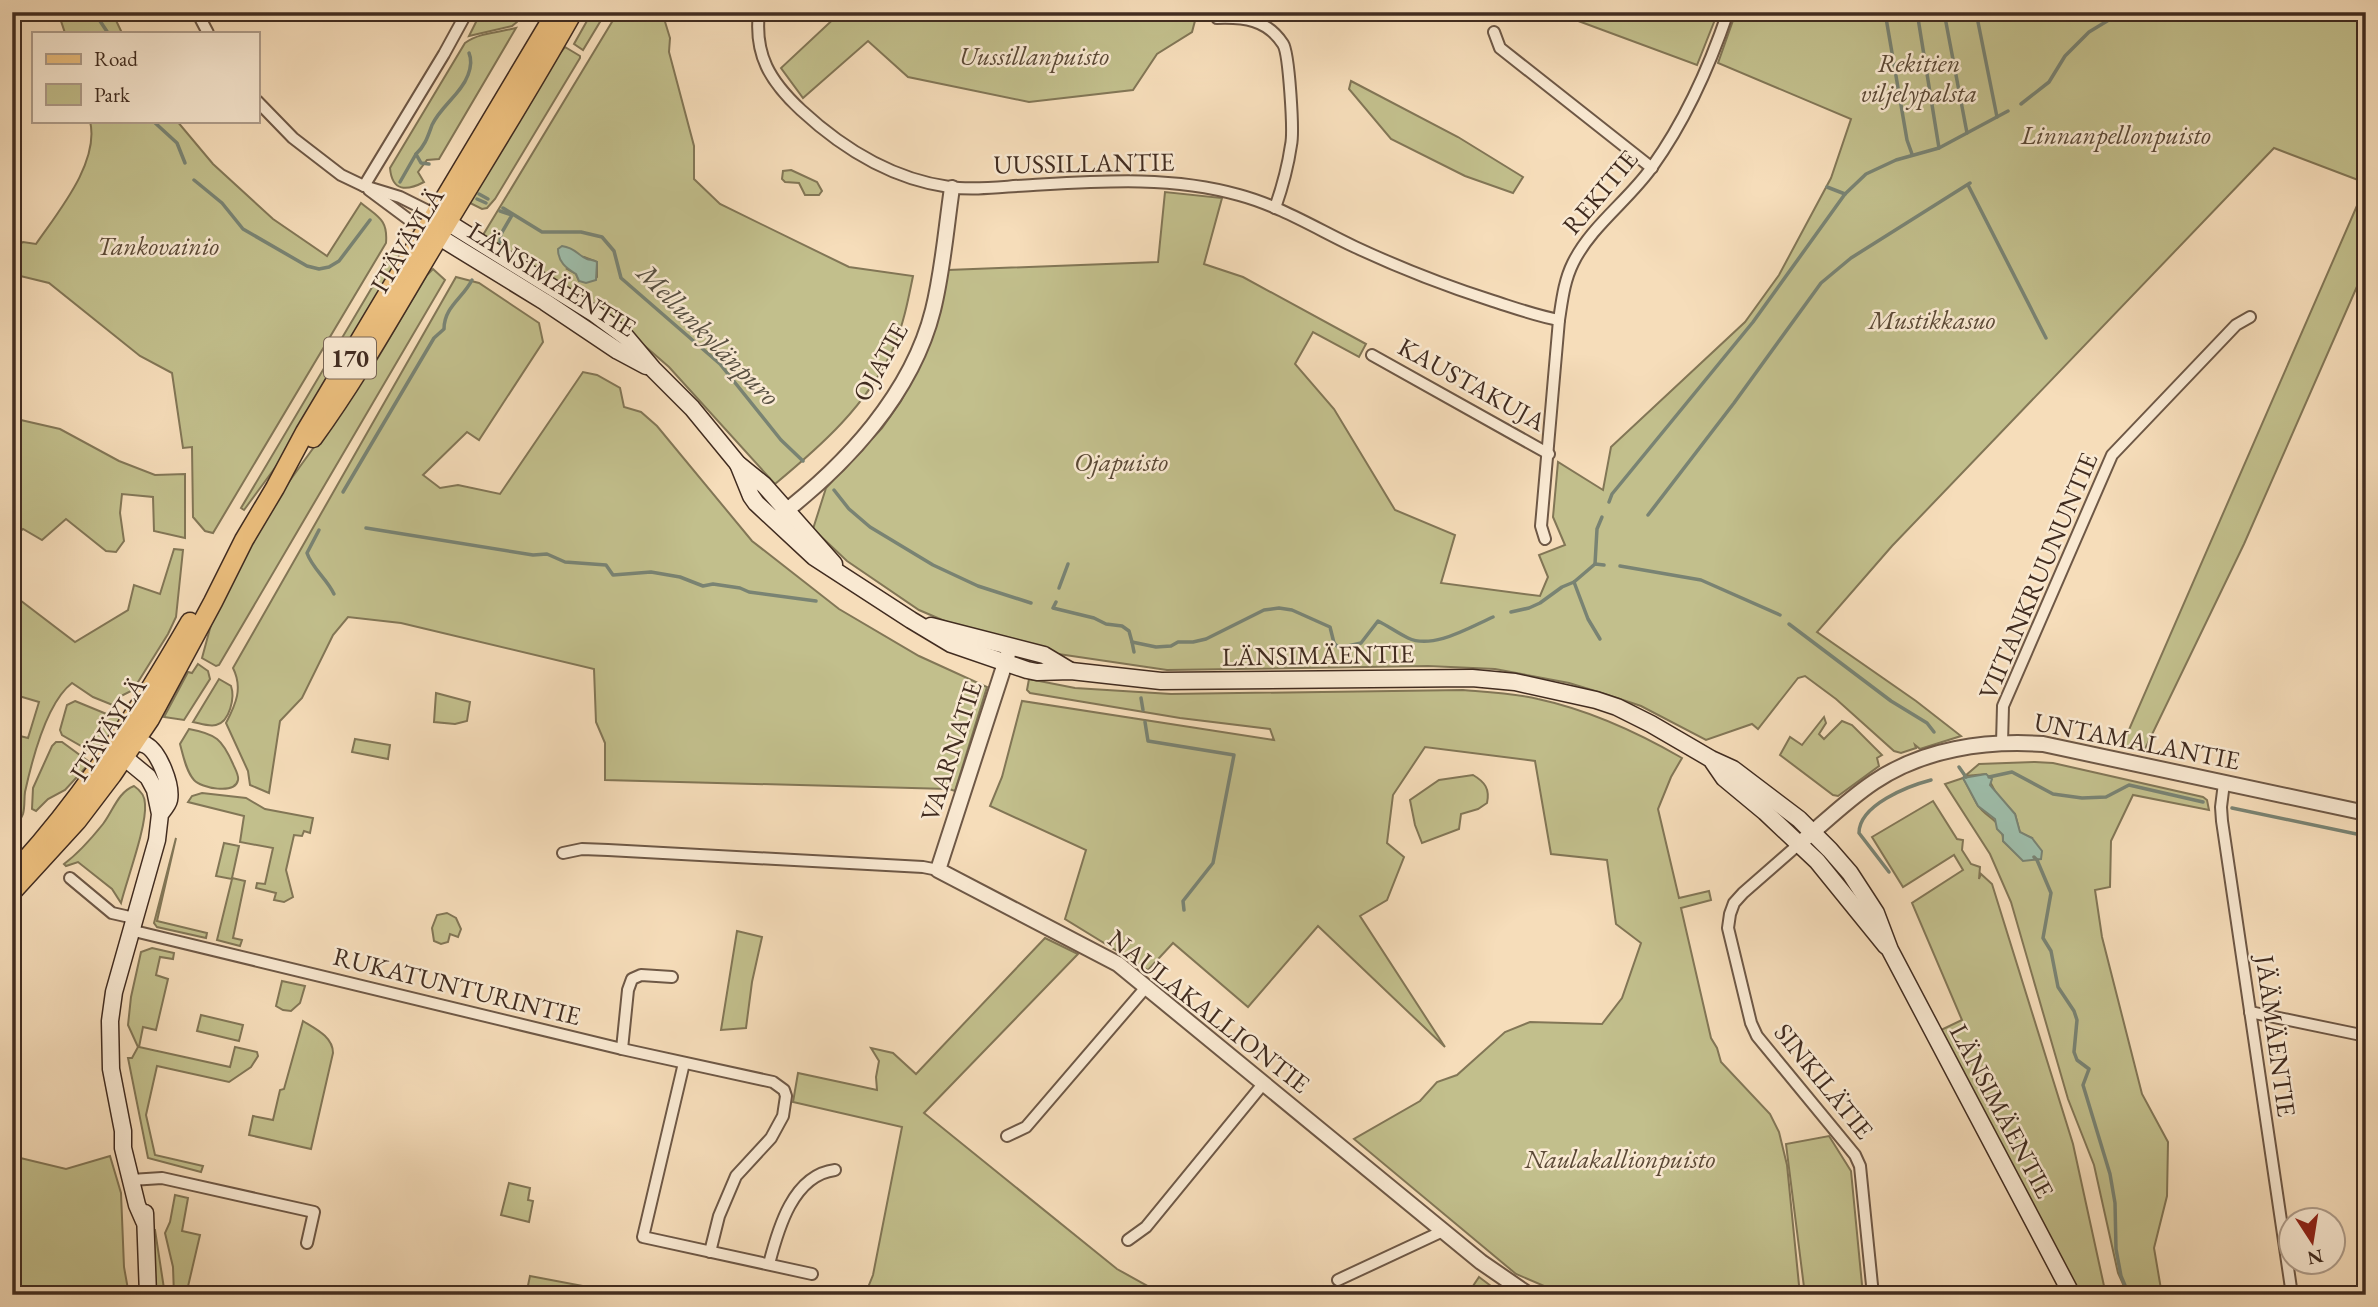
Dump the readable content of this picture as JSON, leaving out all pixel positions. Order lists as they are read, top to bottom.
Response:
{
  "streets": {
    "main road": ["ITÄVÄYLÄ", "LÄNSIMÄENTIE", "170"],
    "street": [
      "UUSSILLANTIE",
      "REKITIE",
      "OJATIE",
      "KAUSTAKUJA",
      "VIITANKRUUNUNTIE",
      "UNTAMALANTIE",
      "VAARNATIE",
      "RUKATUNTURINTIE",
      "NAULAKALLIONTIE",
      "JÄÄMÄENTIE",
      "SINKILÄTIE"
    ]
  },
  "crossings": [
    ["UUSSILLANTIE", "REKITIE"],
    ["UUSSILLANTIE", "OJATIE"],
    ["REKITIE", "KAUSTAKUJA"],
    ["ITÄVÄYLÄ", "LÄNSIMÄENTIE"],
    ["LÄNSIMÄENTIE", "OJATIE"],
    ["LÄNSIMÄENTIE", "UNTAMALANTIE"],
    ["LÄNSIMÄENTIE", "VAARNATIE"],
    ["LÄNSIMÄENTIE", "SINKILÄTIE"],
    ["VIITANKRUUNUNTIE", "UNTAMALANTIE"],
    ["UNTAMALANTIE", "JÄÄMÄENTIE"],
    ["UNTAMALANTIE", "SINKILÄTIE"],
    ["VAARNATIE", "NAULAKALLIONTIE"]
  ],
  "water": ["Mellunkylänpuro"],
  "parks": [
    "Uussillanpuisto",
    "Rekitien viljelypalsta",
    "Linnanpellonpuisto",
    "Tankovainio",
    "Mustikkasuo",
    "Ojapuisto",
    "Naulakallionpuisto"
  ],
  "legend": ["Road", "Park"],
  "north": "bottom"
}
